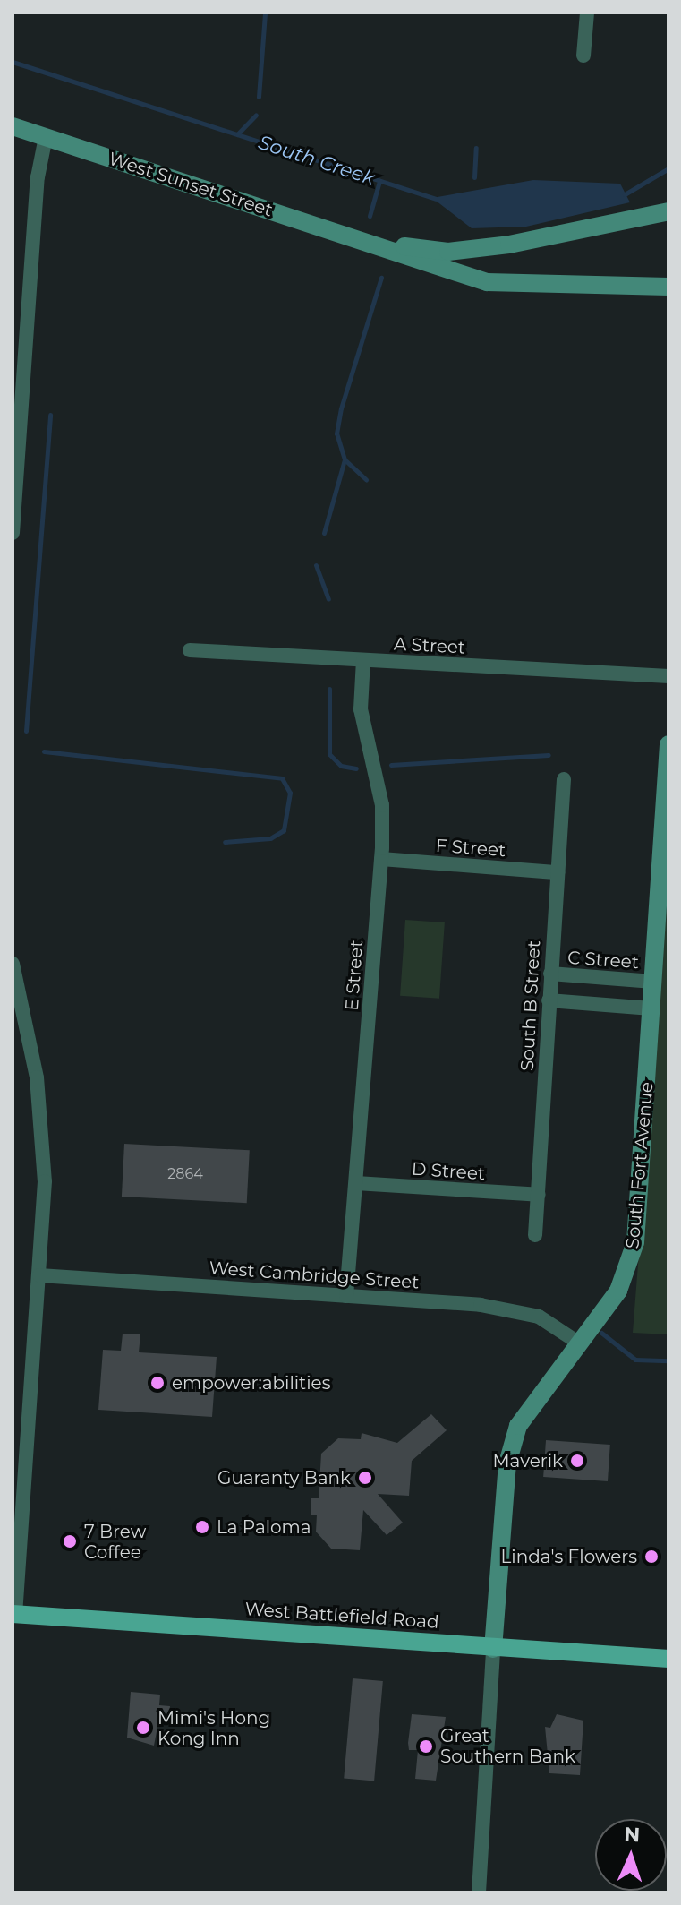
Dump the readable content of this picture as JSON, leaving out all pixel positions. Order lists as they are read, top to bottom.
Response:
{
  "streets": {
    "main road": ["West Sunset Street", "South Fort Avenue", "West Battlefield Road"],
    "street": [
      "A Street",
      "F Street",
      "C Street",
      "E Street",
      "South B Street",
      "D Street",
      "West Cambridge Street"
    ]
  },
  "crossings": [
    ["A Street", "E Street"],
    ["F Street", "E Street"],
    ["F Street", "South B Street"],
    ["C Street", "South B Street"],
    ["C Street", "South Fort Avenue"],
    ["E Street", "D Street"],
    ["E Street", "West Cambridge Street"],
    ["South B Street", "D Street"],
    ["South Fort Avenue", "West Cambridge Street"],
    ["South Fort Avenue", "West Battlefield Road"]
  ],
  "water": ["South Creek"],
  "places": [
    "empower:abilities",
    "Maverik",
    "Guaranty Bank",
    "La Paloma",
    "7 Brew Coffee",
    "Linda's Flowers",
    "Mimi's Hong Kong Inn",
    "Great Southern Bank"
  ],
  "house_numbers": ["2864"],
  "north": "top"
}
